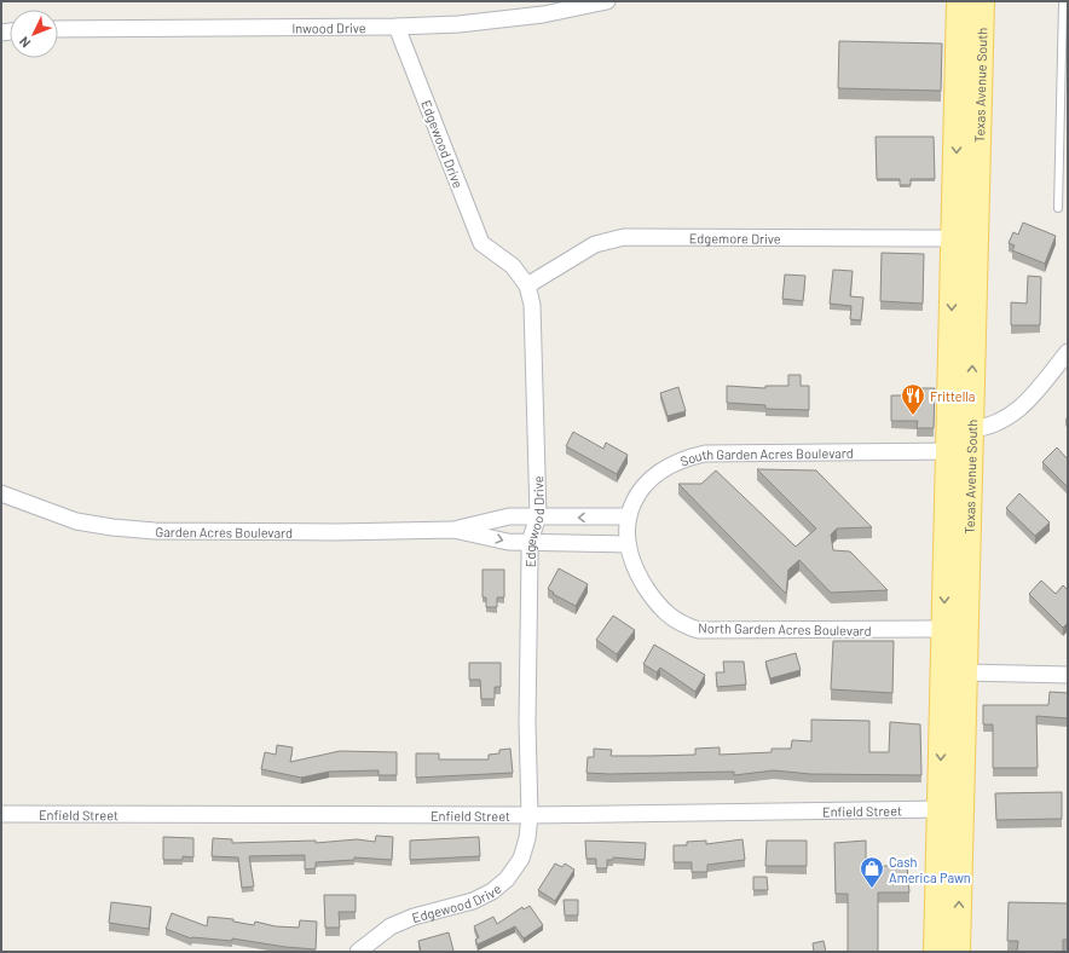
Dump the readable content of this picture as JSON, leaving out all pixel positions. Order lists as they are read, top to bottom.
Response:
{
  "streets": {
    "main road": ["Texas Avenue South"],
    "street": [
      "Inwood Drive",
      "Edgewood Drive",
      "Edgemore Drive",
      "South Garden Acres Boulevard",
      "Garden Acres Boulevard",
      "North Garden Acres Boulevard",
      "Enfield Street"
    ]
  },
  "crossings": [
    ["Inwood Drive", "Edgewood Drive"],
    ["Texas Avenue South", "Edgemore Drive"],
    ["Texas Avenue South", "South Garden Acres Boulevard"],
    ["Texas Avenue South", "North Garden Acres Boulevard"],
    ["Texas Avenue South", "Enfield Street"],
    ["Edgewood Drive", "Edgemore Drive"],
    ["Edgewood Drive", "Garden Acres Boulevard"],
    ["Edgewood Drive", "Enfield Street"],
    ["South Garden Acres Boulevard", "Garden Acres Boulevard"],
    ["South Garden Acres Boulevard", "North Garden Acres Boulevard"],
    ["Garden Acres Boulevard", "North Garden Acres Boulevard"]
  ],
  "places": {
    "restaurant": ["Frittella"],
    "shop": ["Cash America Pawn"]
  },
  "north": "bottom left"
}
